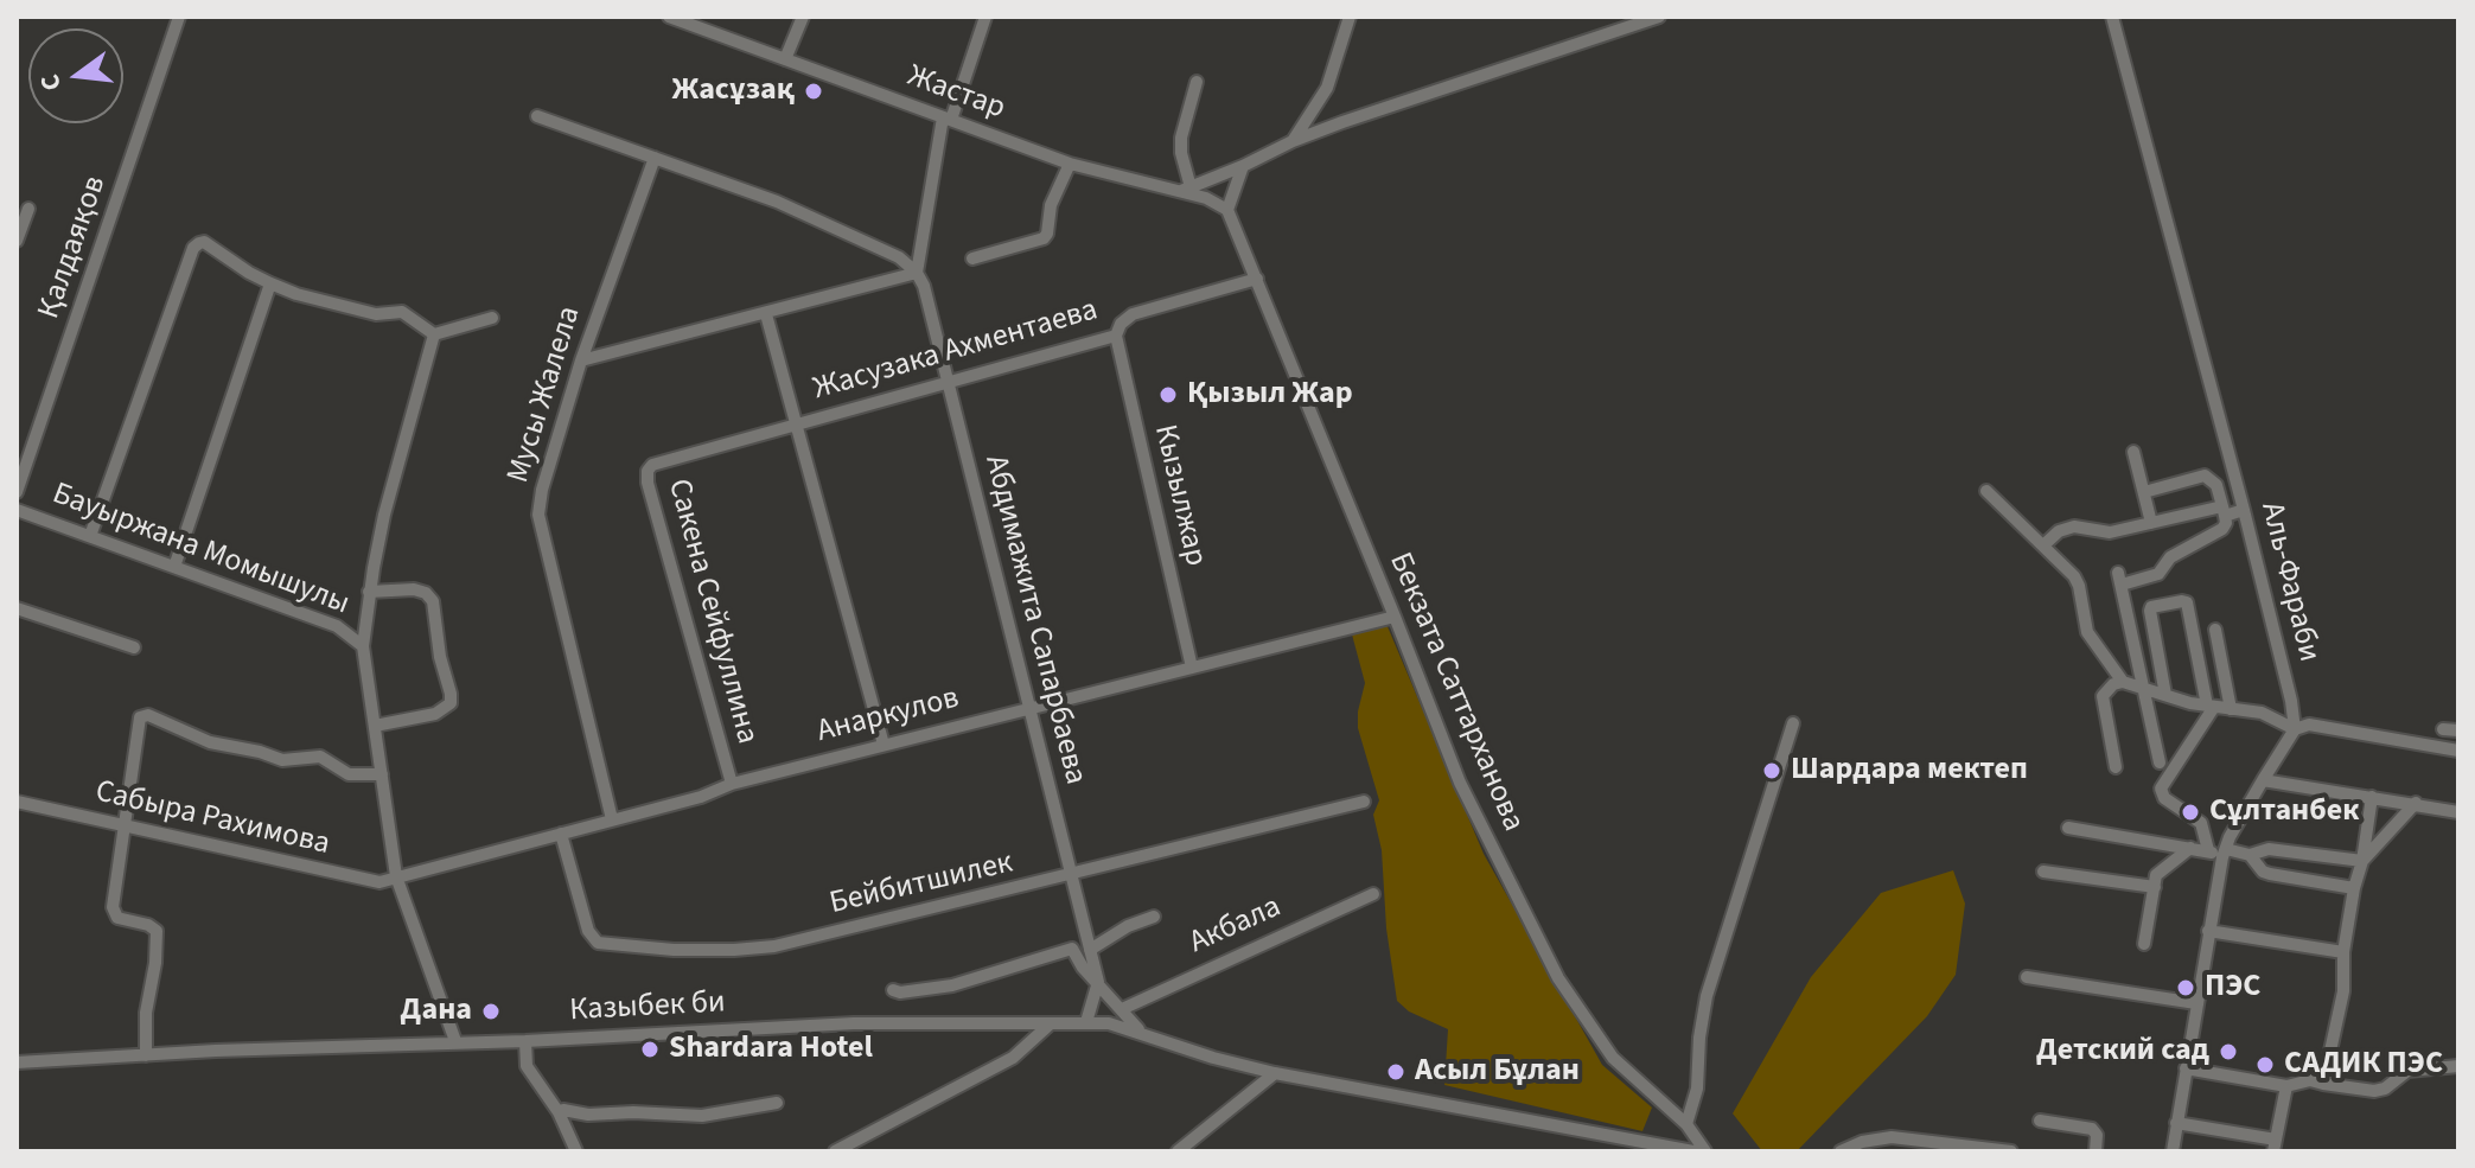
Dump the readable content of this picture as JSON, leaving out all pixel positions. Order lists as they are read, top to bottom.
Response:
{
  "streets": {
    "street": [
      "Жастар",
      "Қалдаяқов",
      "Жасузака Ахментаева",
      "Мусы Жалела",
      "Кызылжар",
      "Бауыржана Момышулы",
      "Аль-Фараби",
      "Сакена Сейфуллина",
      "Абдимажита Сапарбаева",
      "Бекзата Саттарханова",
      "Анаркулов",
      "Сабыра Рахимова",
      "Бейбитшилек",
      "Акбала",
      "Казыбек би"
    ]
  },
  "crossings": [
    ["Жастар", "Абдимажита Сапарбаева"],
    ["Жастар", "Бекзата Саттарханова"],
    ["Жасузака Ахментаева", "Кызылжар"],
    ["Жасузака Ахментаева", "Сакена Сейфуллина"],
    ["Жасузака Ахментаева", "Абдимажита Сапарбаева"],
    ["Жасузака Ахментаева", "Бекзата Саттарханова"],
    ["Мусы Жалела", "Анаркулов"],
    ["Кызылжар", "Анаркулов"],
    ["Сакена Сейфуллина", "Анаркулов"],
    ["Абдимажита Сапарбаева", "Анаркулов"],
    ["Абдимажита Сапарбаева", "Бейбитшилек"],
    ["Бекзата Саттарханова", "Анаркулов"],
    ["Анаркулов", "Сабыра Рахимова"],
    ["Анаркулов", "Бейбитшилек"]
  ],
  "places": [
    "Жасұзақ",
    "Қызыл Жар",
    "Шардара мектеп",
    "Сұлтанбек",
    "ПЭС",
    "Дана",
    "Shardara Hotel",
    "Детский сад",
    "САДИК ПЭС",
    "Асыл Бұлан"
  ],
  "north": "left"
}
